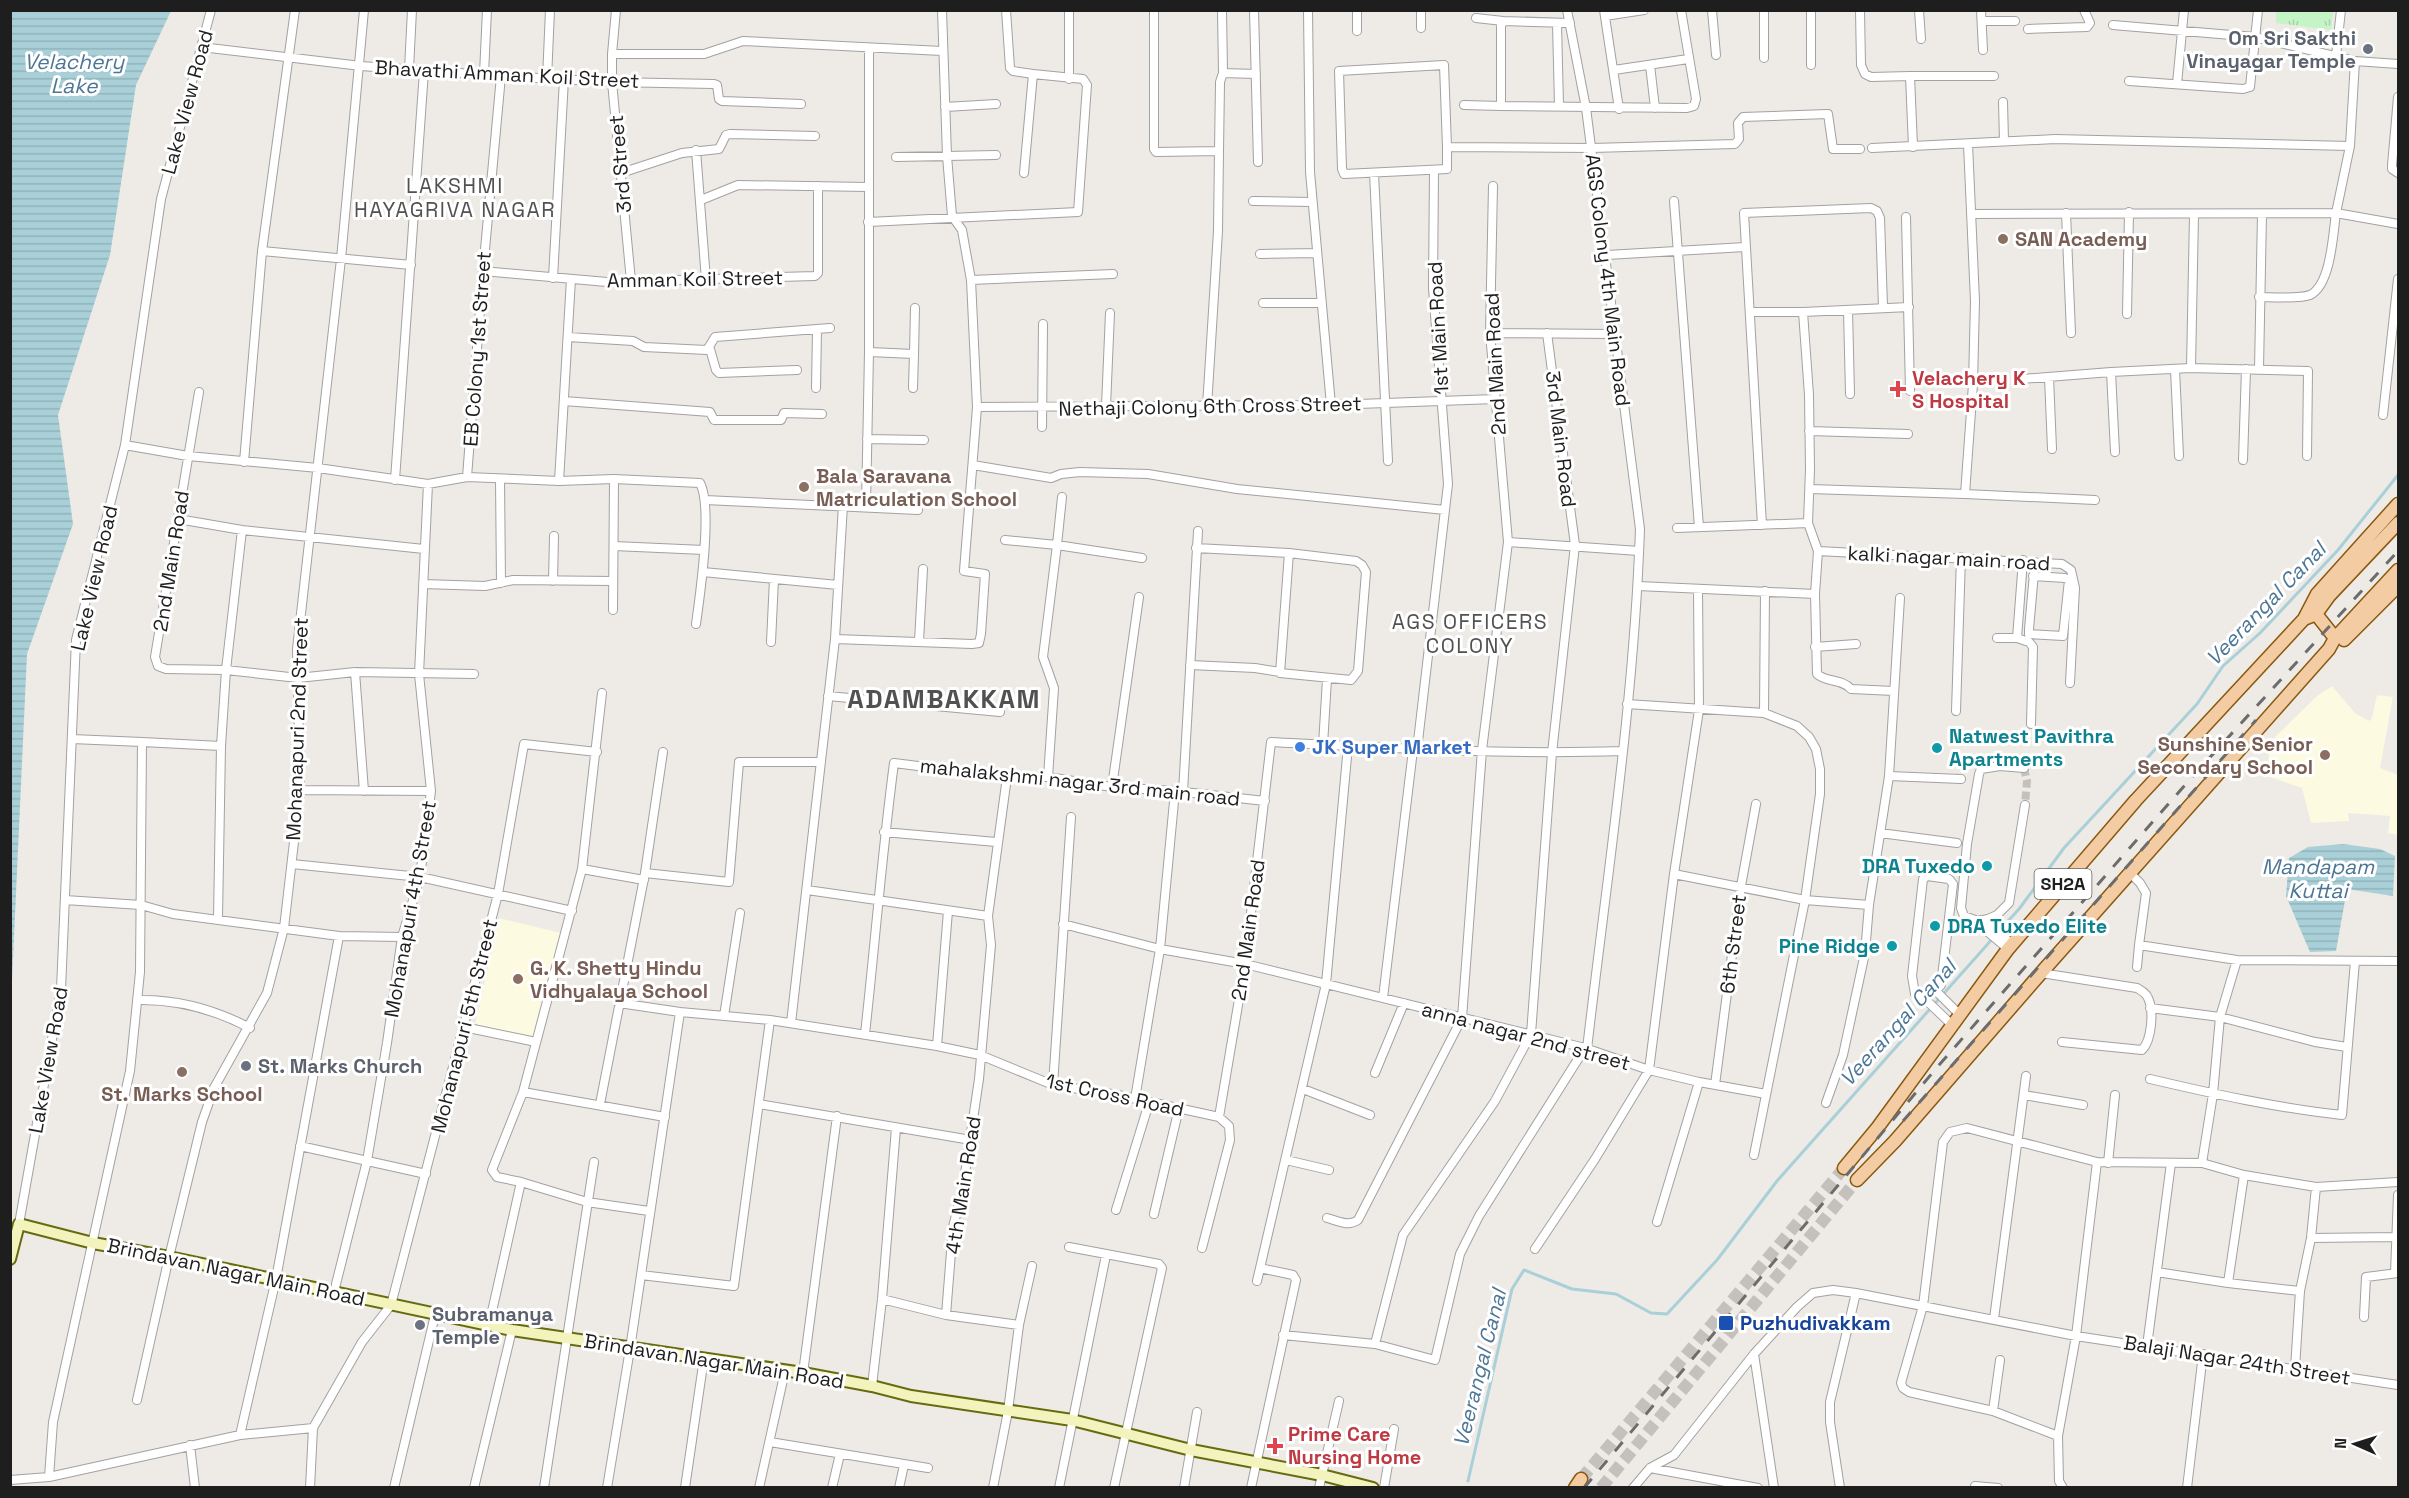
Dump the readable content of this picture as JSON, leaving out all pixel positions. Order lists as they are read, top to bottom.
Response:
{
  "streets": {
    "main road": ["SH2A"],
    "street": [
      "Bhavathi Amman Koil Street",
      "Lake View Road",
      "3rd Street",
      "Amman Koil Street",
      "AGS Colony 4th Main Road",
      "1st Main Road",
      "EB Colony 1st Street",
      "2nd Main Road",
      "Nethaji Colony 6th Cross Street",
      "3rd Main Road",
      "kalki nagar main road",
      "Mohanapuri 2nd Street",
      "mahalakshmi nagar 3rd main road",
      "Mohanapuri 4th Street",
      "6th Street",
      "Mohanapuri 5th Street",
      "anna nagar 2nd street",
      "1st Cross Road",
      "4th Main Road",
      "Brindavan Nagar Main Road",
      "Balaji Nagar 24th Street"
    ]
  },
  "crossings": [
    ["Bhavathi Amman Koil Street", "Lake View Road"],
    ["Bhavathi Amman Koil Street", "3rd Street"],
    ["Bhavathi Amman Koil Street", "EB Colony 1st Street"],
    ["Bhavathi Amman Koil Street", "Mohanapuri 2nd Street"],
    ["Lake View Road", "Brindavan Nagar Main Road"],
    ["3rd Street", "Amman Koil Street"],
    ["Amman Koil Street", "EB Colony 1st Street"],
    ["AGS Colony 4th Main Road", "anna nagar 2nd street"],
    ["1st Main Road", "Nethaji Colony 6th Cross Street"],
    ["1st Main Road", "anna nagar 2nd street"],
    ["2nd Main Road", "Nethaji Colony 6th Cross Street"],
    ["2nd Main Road", "mahalakshmi nagar 3rd main road"],
    ["2nd Main Road", "anna nagar 2nd street"],
    ["2nd Main Road", "1st Cross Road"],
    ["3rd Main Road", "anna nagar 2nd street"],
    ["Mohanapuri 2nd Street", "Brindavan Nagar Main Road"],
    ["mahalakshmi nagar 3rd main road", "4th Main Road"],
    ["Mohanapuri 4th Street", "Brindavan Nagar Main Road"],
    ["6th Street", "anna nagar 2nd street"],
    ["Mohanapuri 5th Street", "Brindavan Nagar Main Road"],
    ["1st Cross Road", "4th Main Road"]
  ],
  "districts": ["LAKSHMI HAYAGRIVA NAGAR", "AGS OFFICERS COLONY", "ADAMBAKKAM"],
  "water": ["Velachery Lake", "Veerangal Canal", "Mandapam Kuttai"],
  "places": {
    "other": [
      "Om Sri Sakthi Vinayagar Temple",
      "SAN Academy",
      "Bala Saravana Matriculation School",
      "JK Super Market",
      "Natwest Pavithra Apartments",
      "Sunshine Senior Secondary School",
      "DRA Tuxedo",
      "DRA Tuxedo Elite",
      "Pine Ridge",
      "G. K. Shetty Hindu Vidhyalaya School",
      "St. Marks Church",
      "St. Marks School",
      "Subramanya Temple"
    ],
    "health": ["Velachery K S Hospital", "Prime Care Nursing Home"],
    "transit": ["Puzhudivakkam"]
  },
  "north": "left"
}
